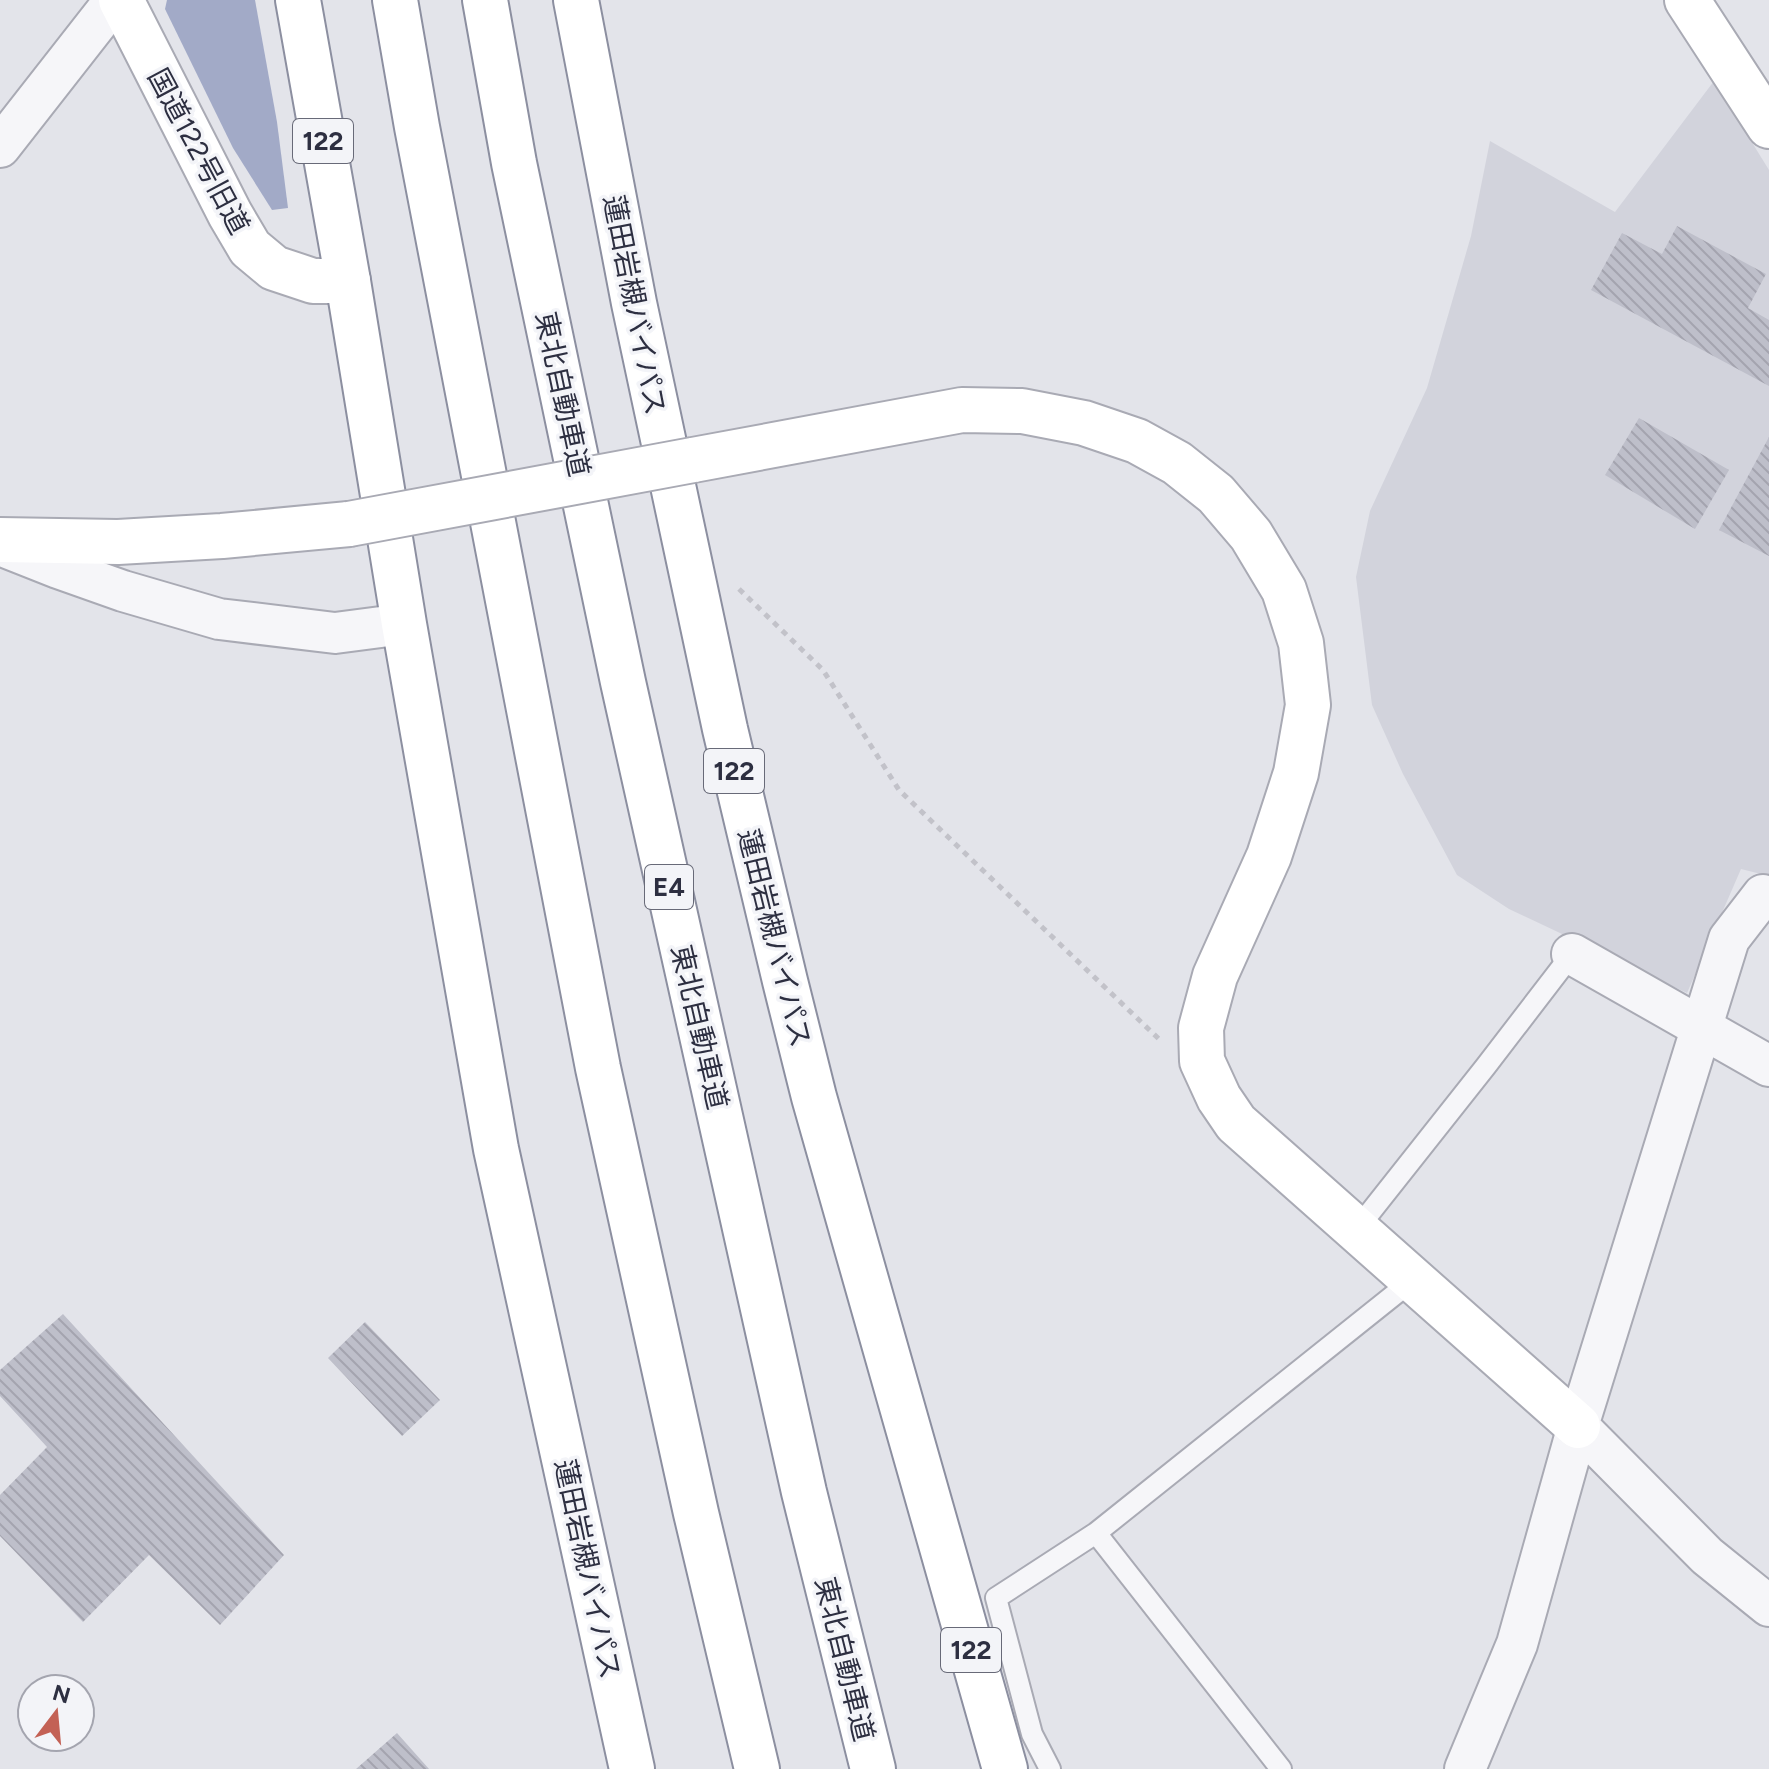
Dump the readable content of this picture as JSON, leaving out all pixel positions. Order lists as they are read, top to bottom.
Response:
{
  "streets": {
    "main road": [
      "122",
      "国道122号旧道",
      "蓮田岩槻バイパス",
      "東北自動車道",
      "E4"
    ]
  },
  "crossings": [
    ["国道122号旧道", "蓮田岩槻バイパス"]
  ],
  "north": "top"
}
